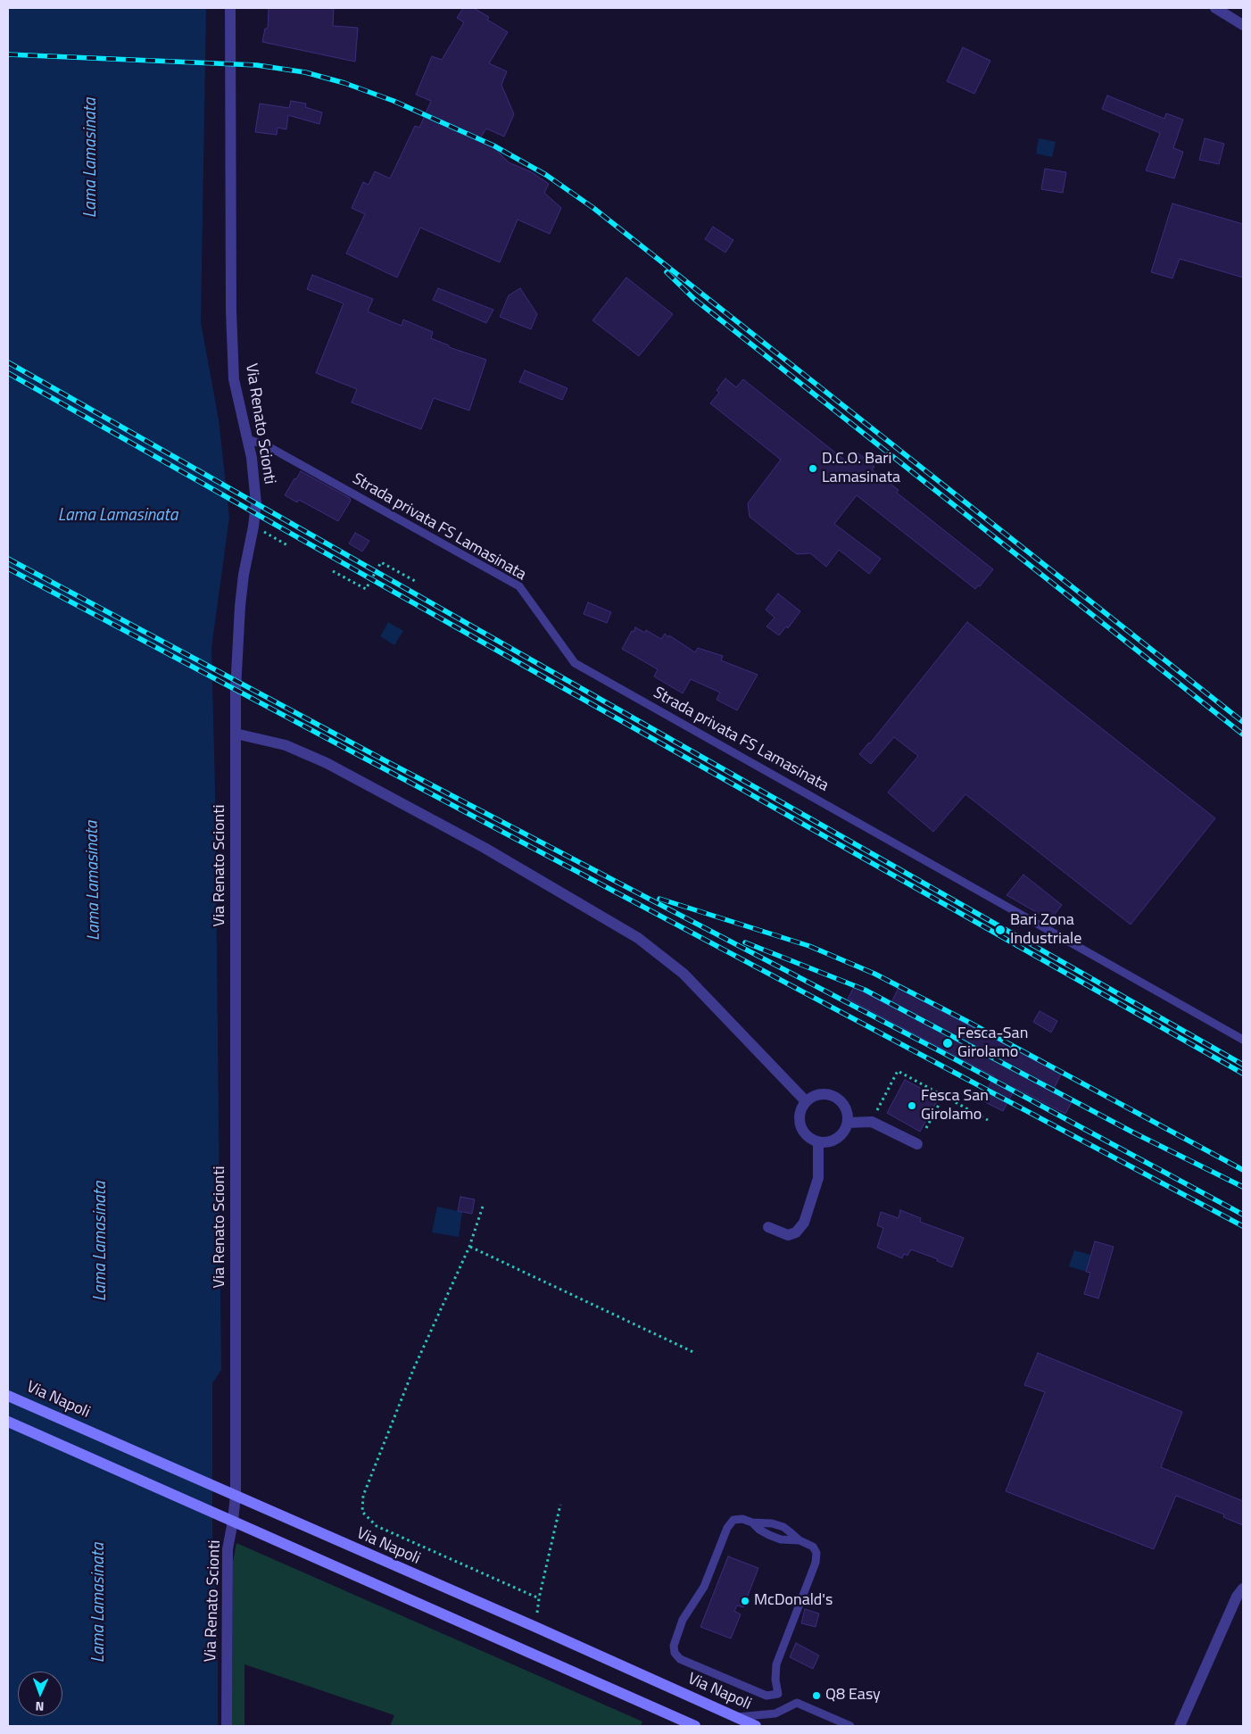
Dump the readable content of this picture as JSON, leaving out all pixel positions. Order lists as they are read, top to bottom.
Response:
{
  "streets": {
    "main road": ["Via Napoli"],
    "street": ["Via Renato Scionti"],
    "lane": ["Strada privata FS Lamasinata"]
  },
  "crossings": [
    ["Via Renato Scionti", "Strada privata FS Lamasinata"],
    ["Via Renato Scionti", "Via Napoli"]
  ],
  "water": ["Lama Lamasinata"],
  "places": [
    "D.C.O. Bari Lamasinata",
    "Bari Zona Industriale",
    "Fesca-San Girolamo",
    "Fesca San Girolamo",
    "McDonald's",
    "Q8 Easy"
  ],
  "north": "bottom"
}
